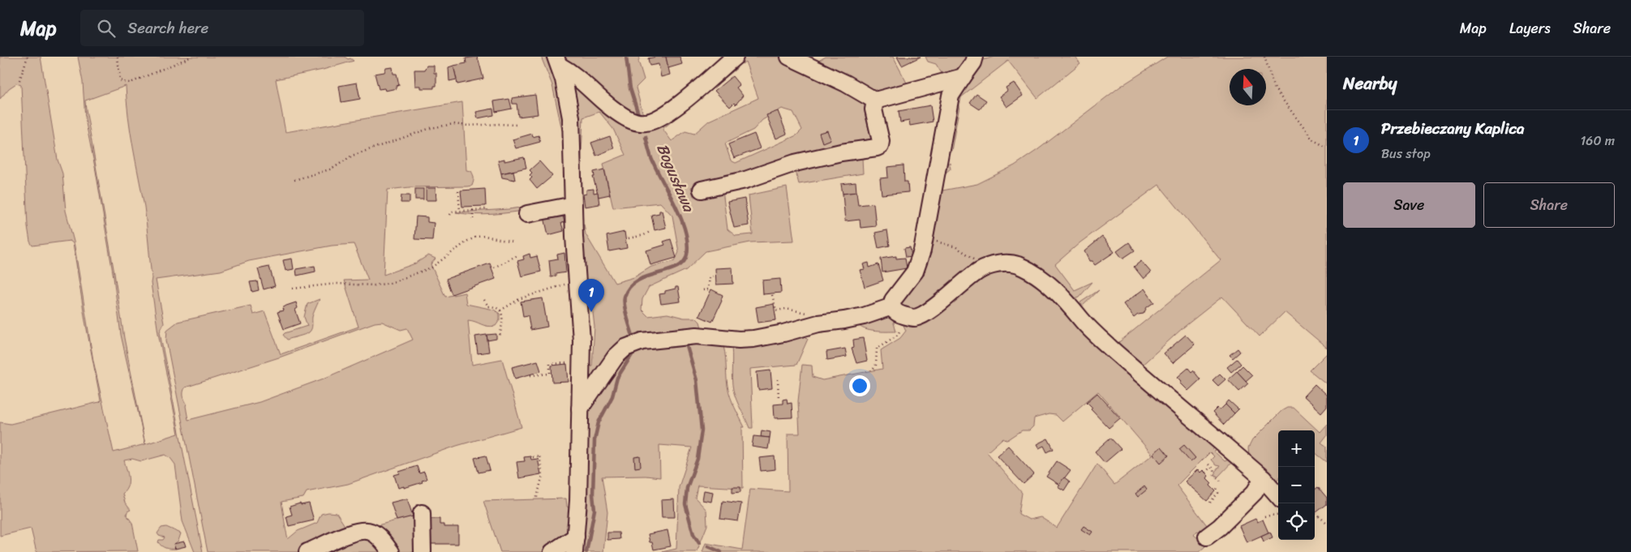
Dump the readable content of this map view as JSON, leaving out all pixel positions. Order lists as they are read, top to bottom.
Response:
{
  "water": ["Bogusława"],
  "north": "top",
  "page": {
    "header": "Map",
    "search": "Search here",
    "nav": ["Map", "Layers", "Share"],
    "heading": "Nearby",
    "list": [
      {
        "mark": "1",
        "name": "Przebieczany Kaplica",
        "note": "Bus stop",
        "value": "160 m"
      }
    ],
    "buttons": ["Save", "Share"],
    "pins": "1",
    "map_buttons": ["+", "−"]
  }
}
